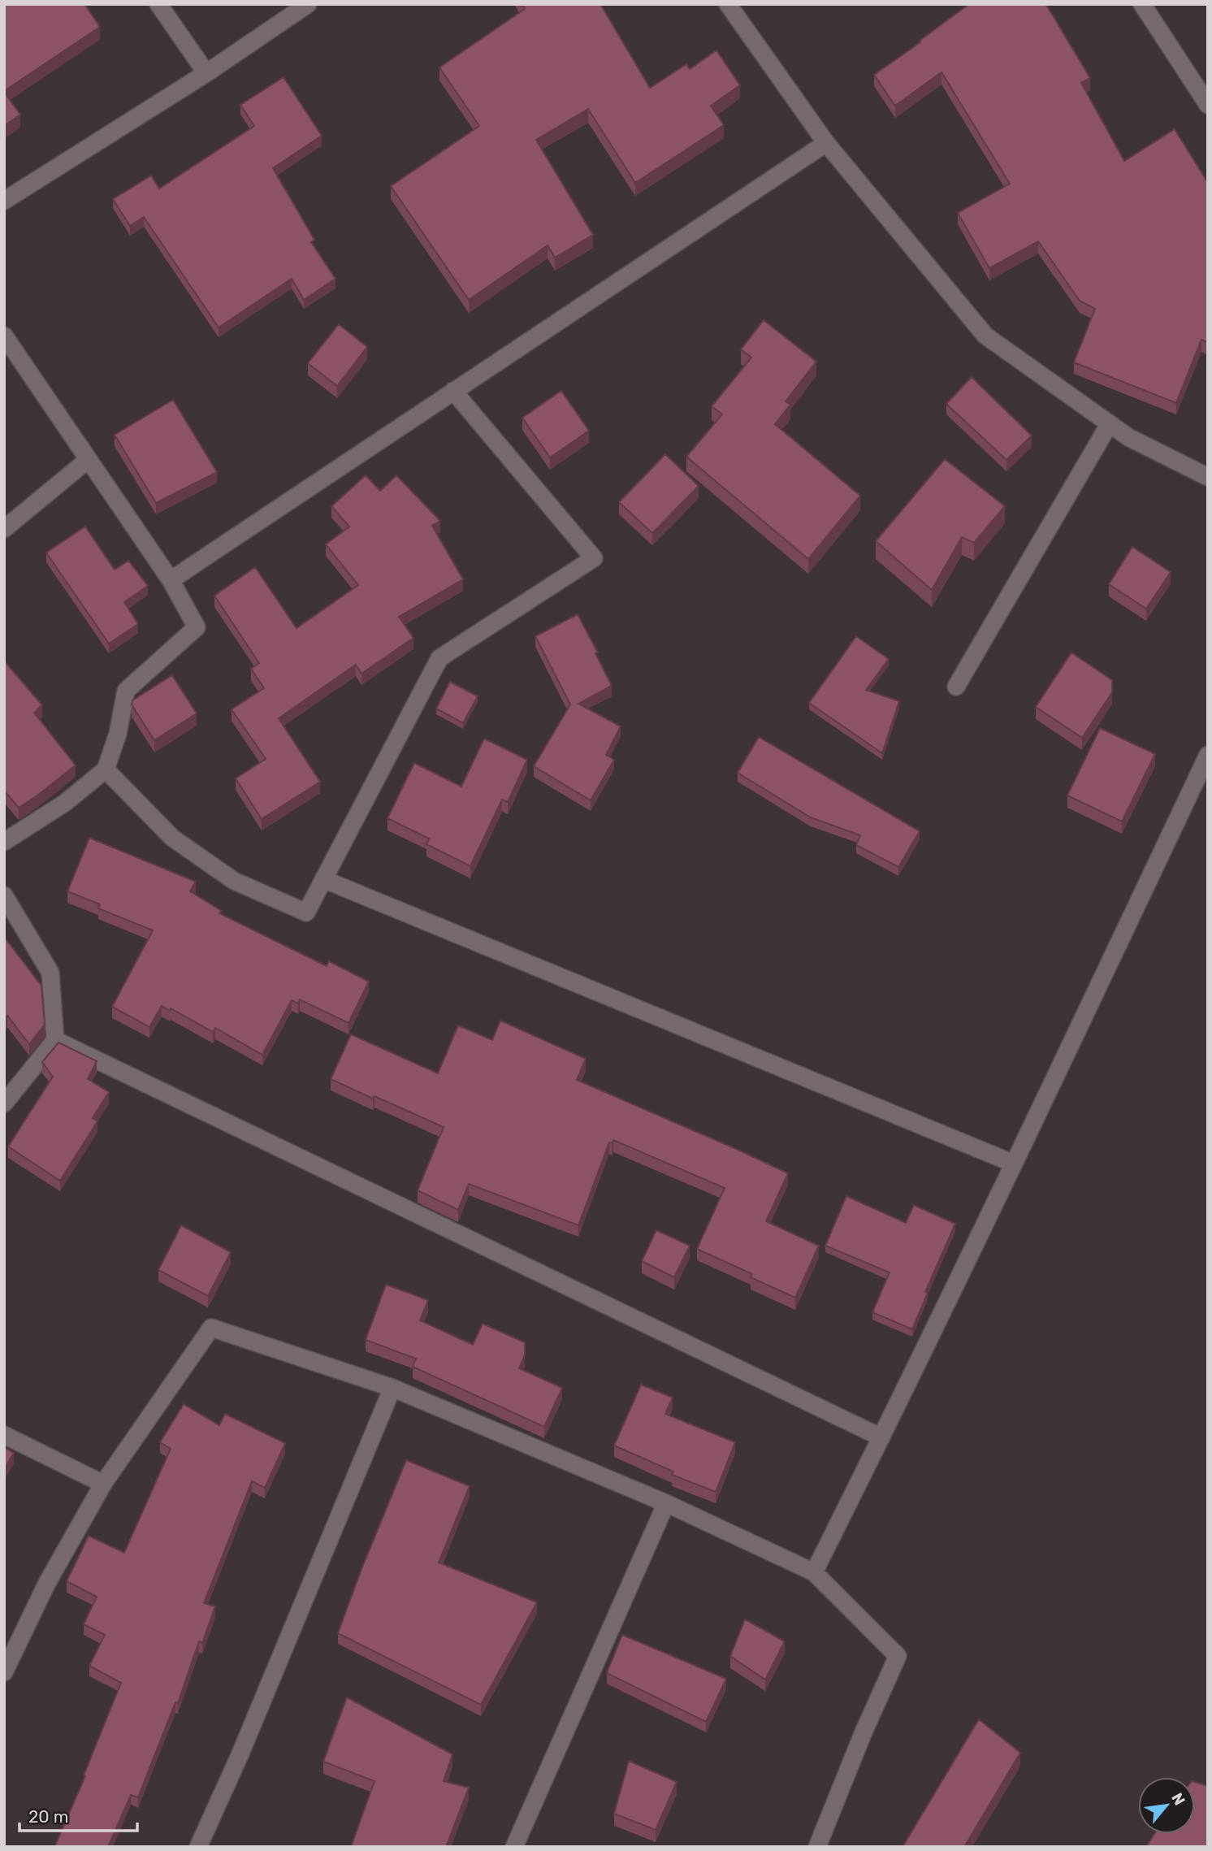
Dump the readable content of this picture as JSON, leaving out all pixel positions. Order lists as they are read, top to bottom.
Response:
{
  "scale_bar": "20 m",
  "north": "top right"
}
